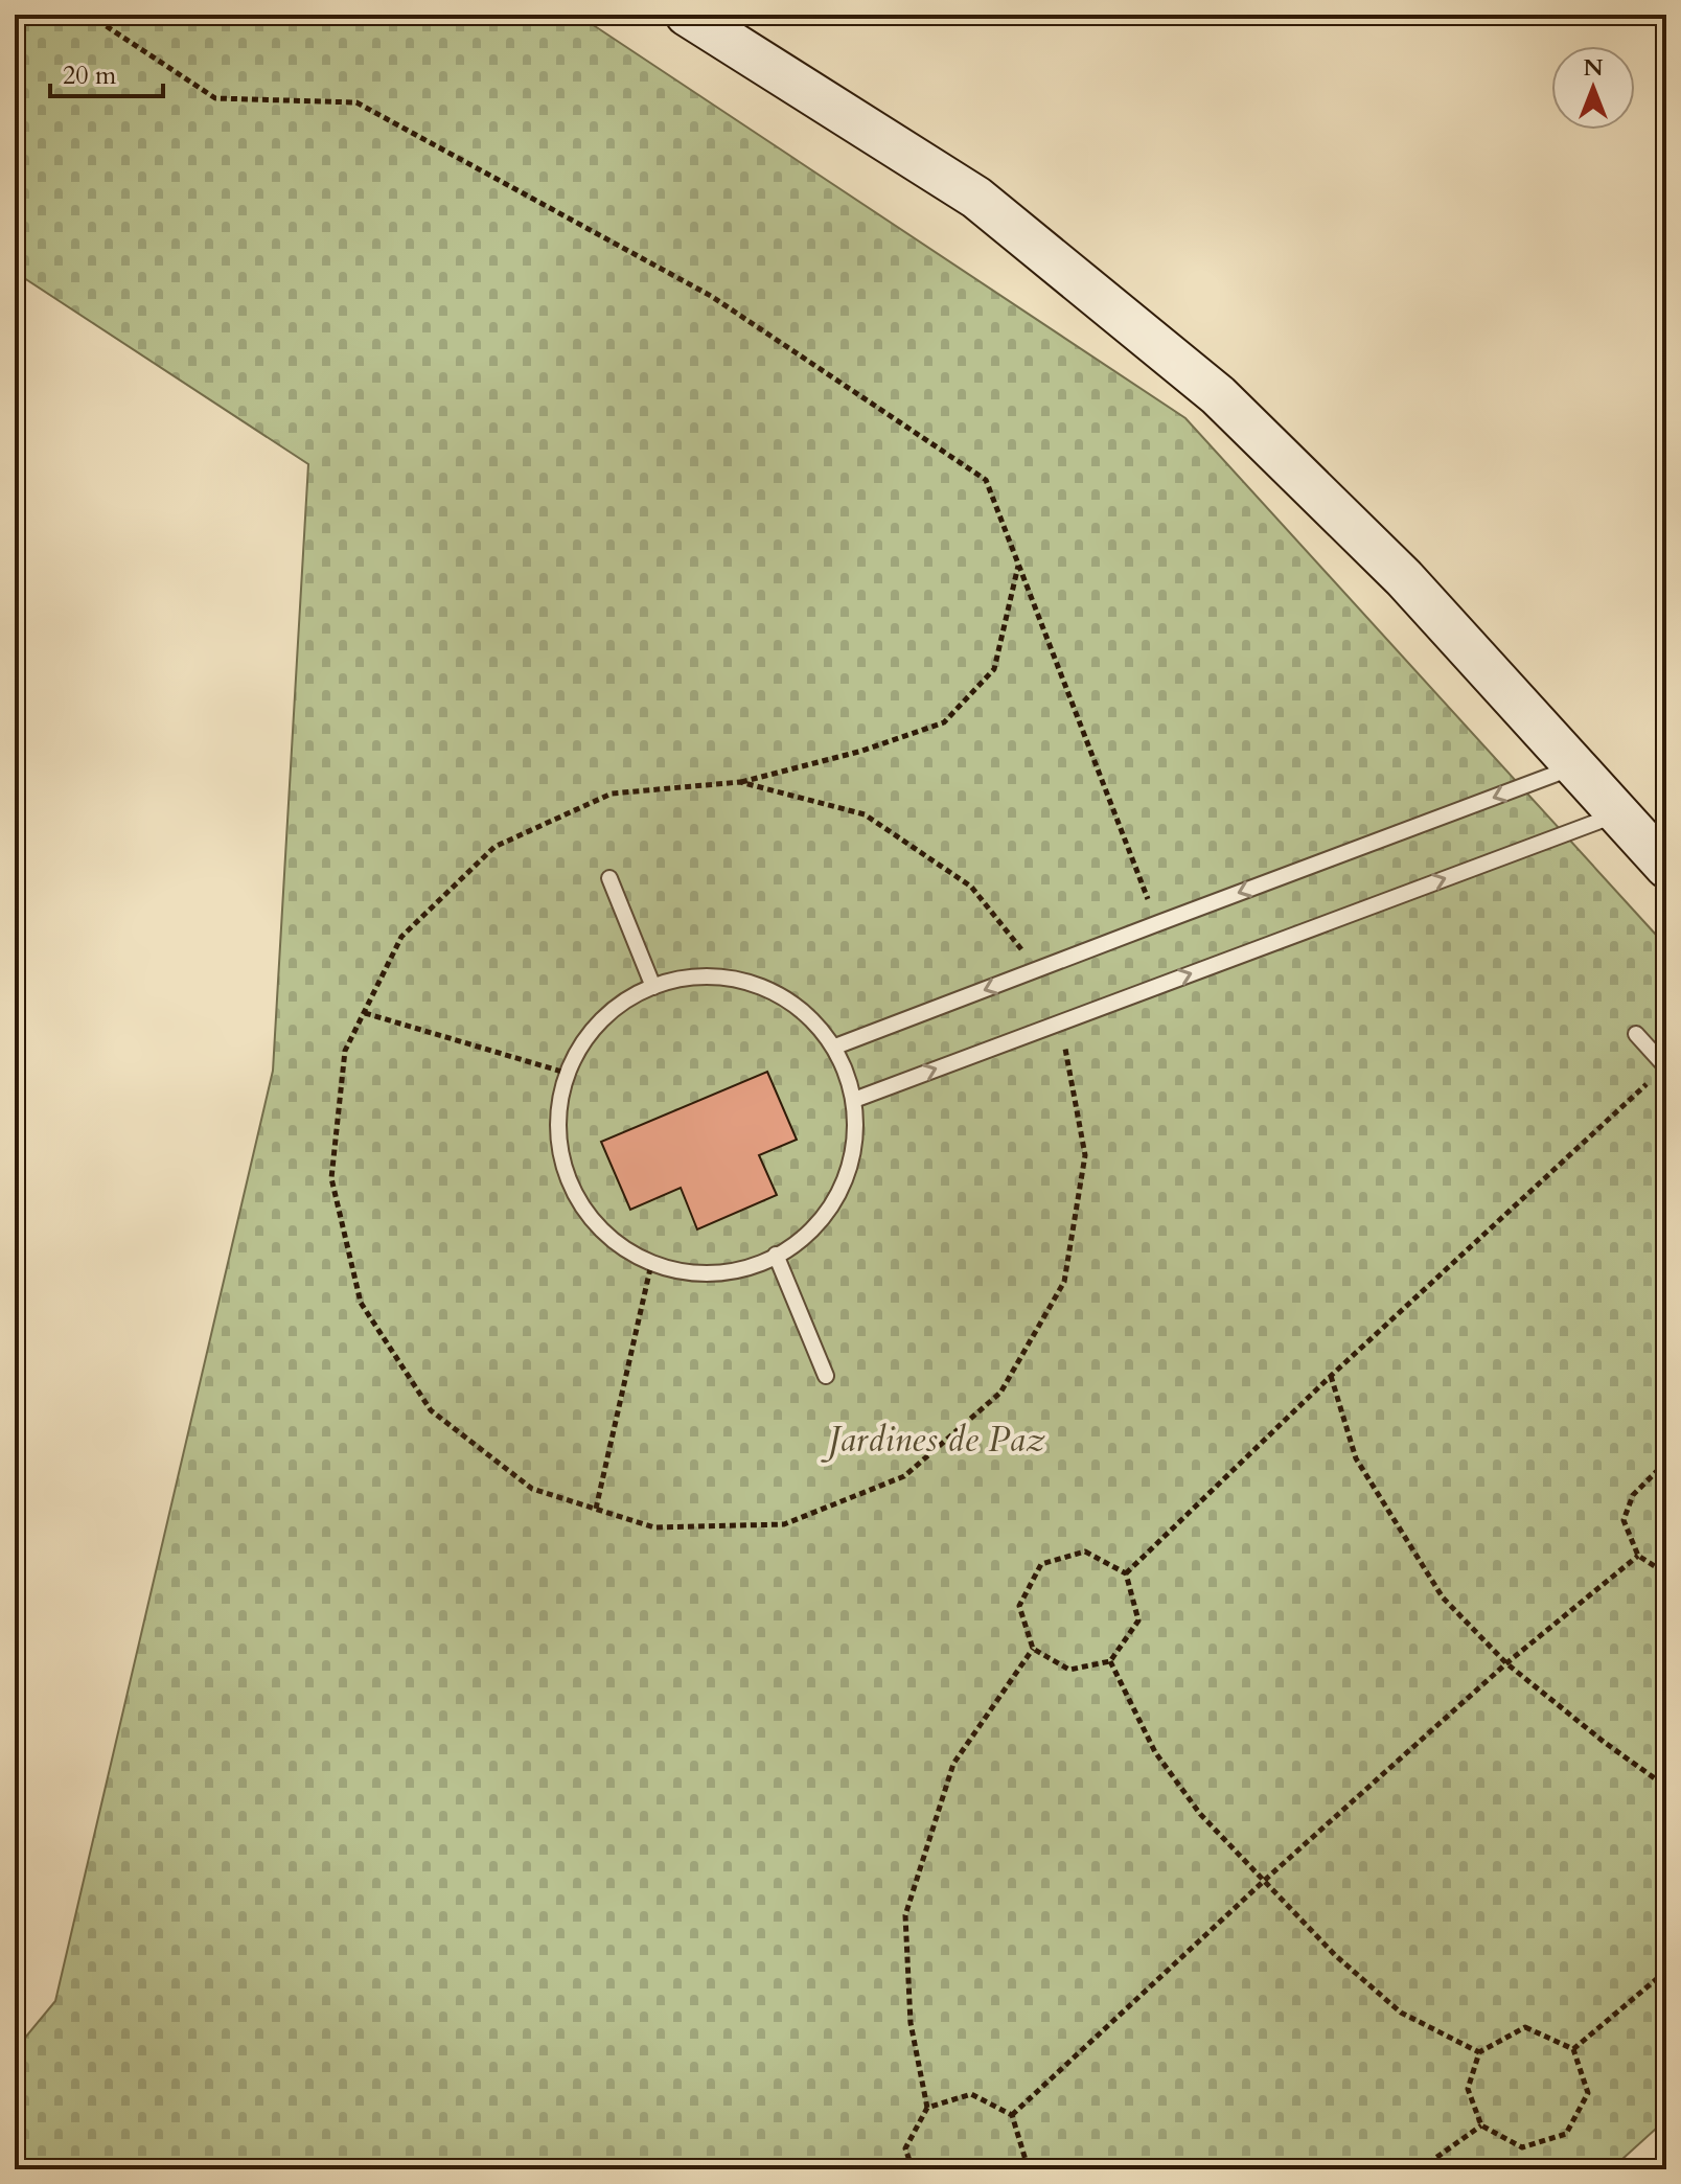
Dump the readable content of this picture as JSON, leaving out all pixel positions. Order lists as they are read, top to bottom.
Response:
{
  "parks": ["Jardines de Paz"],
  "scale_bar": "20 m",
  "north": "top"
}
